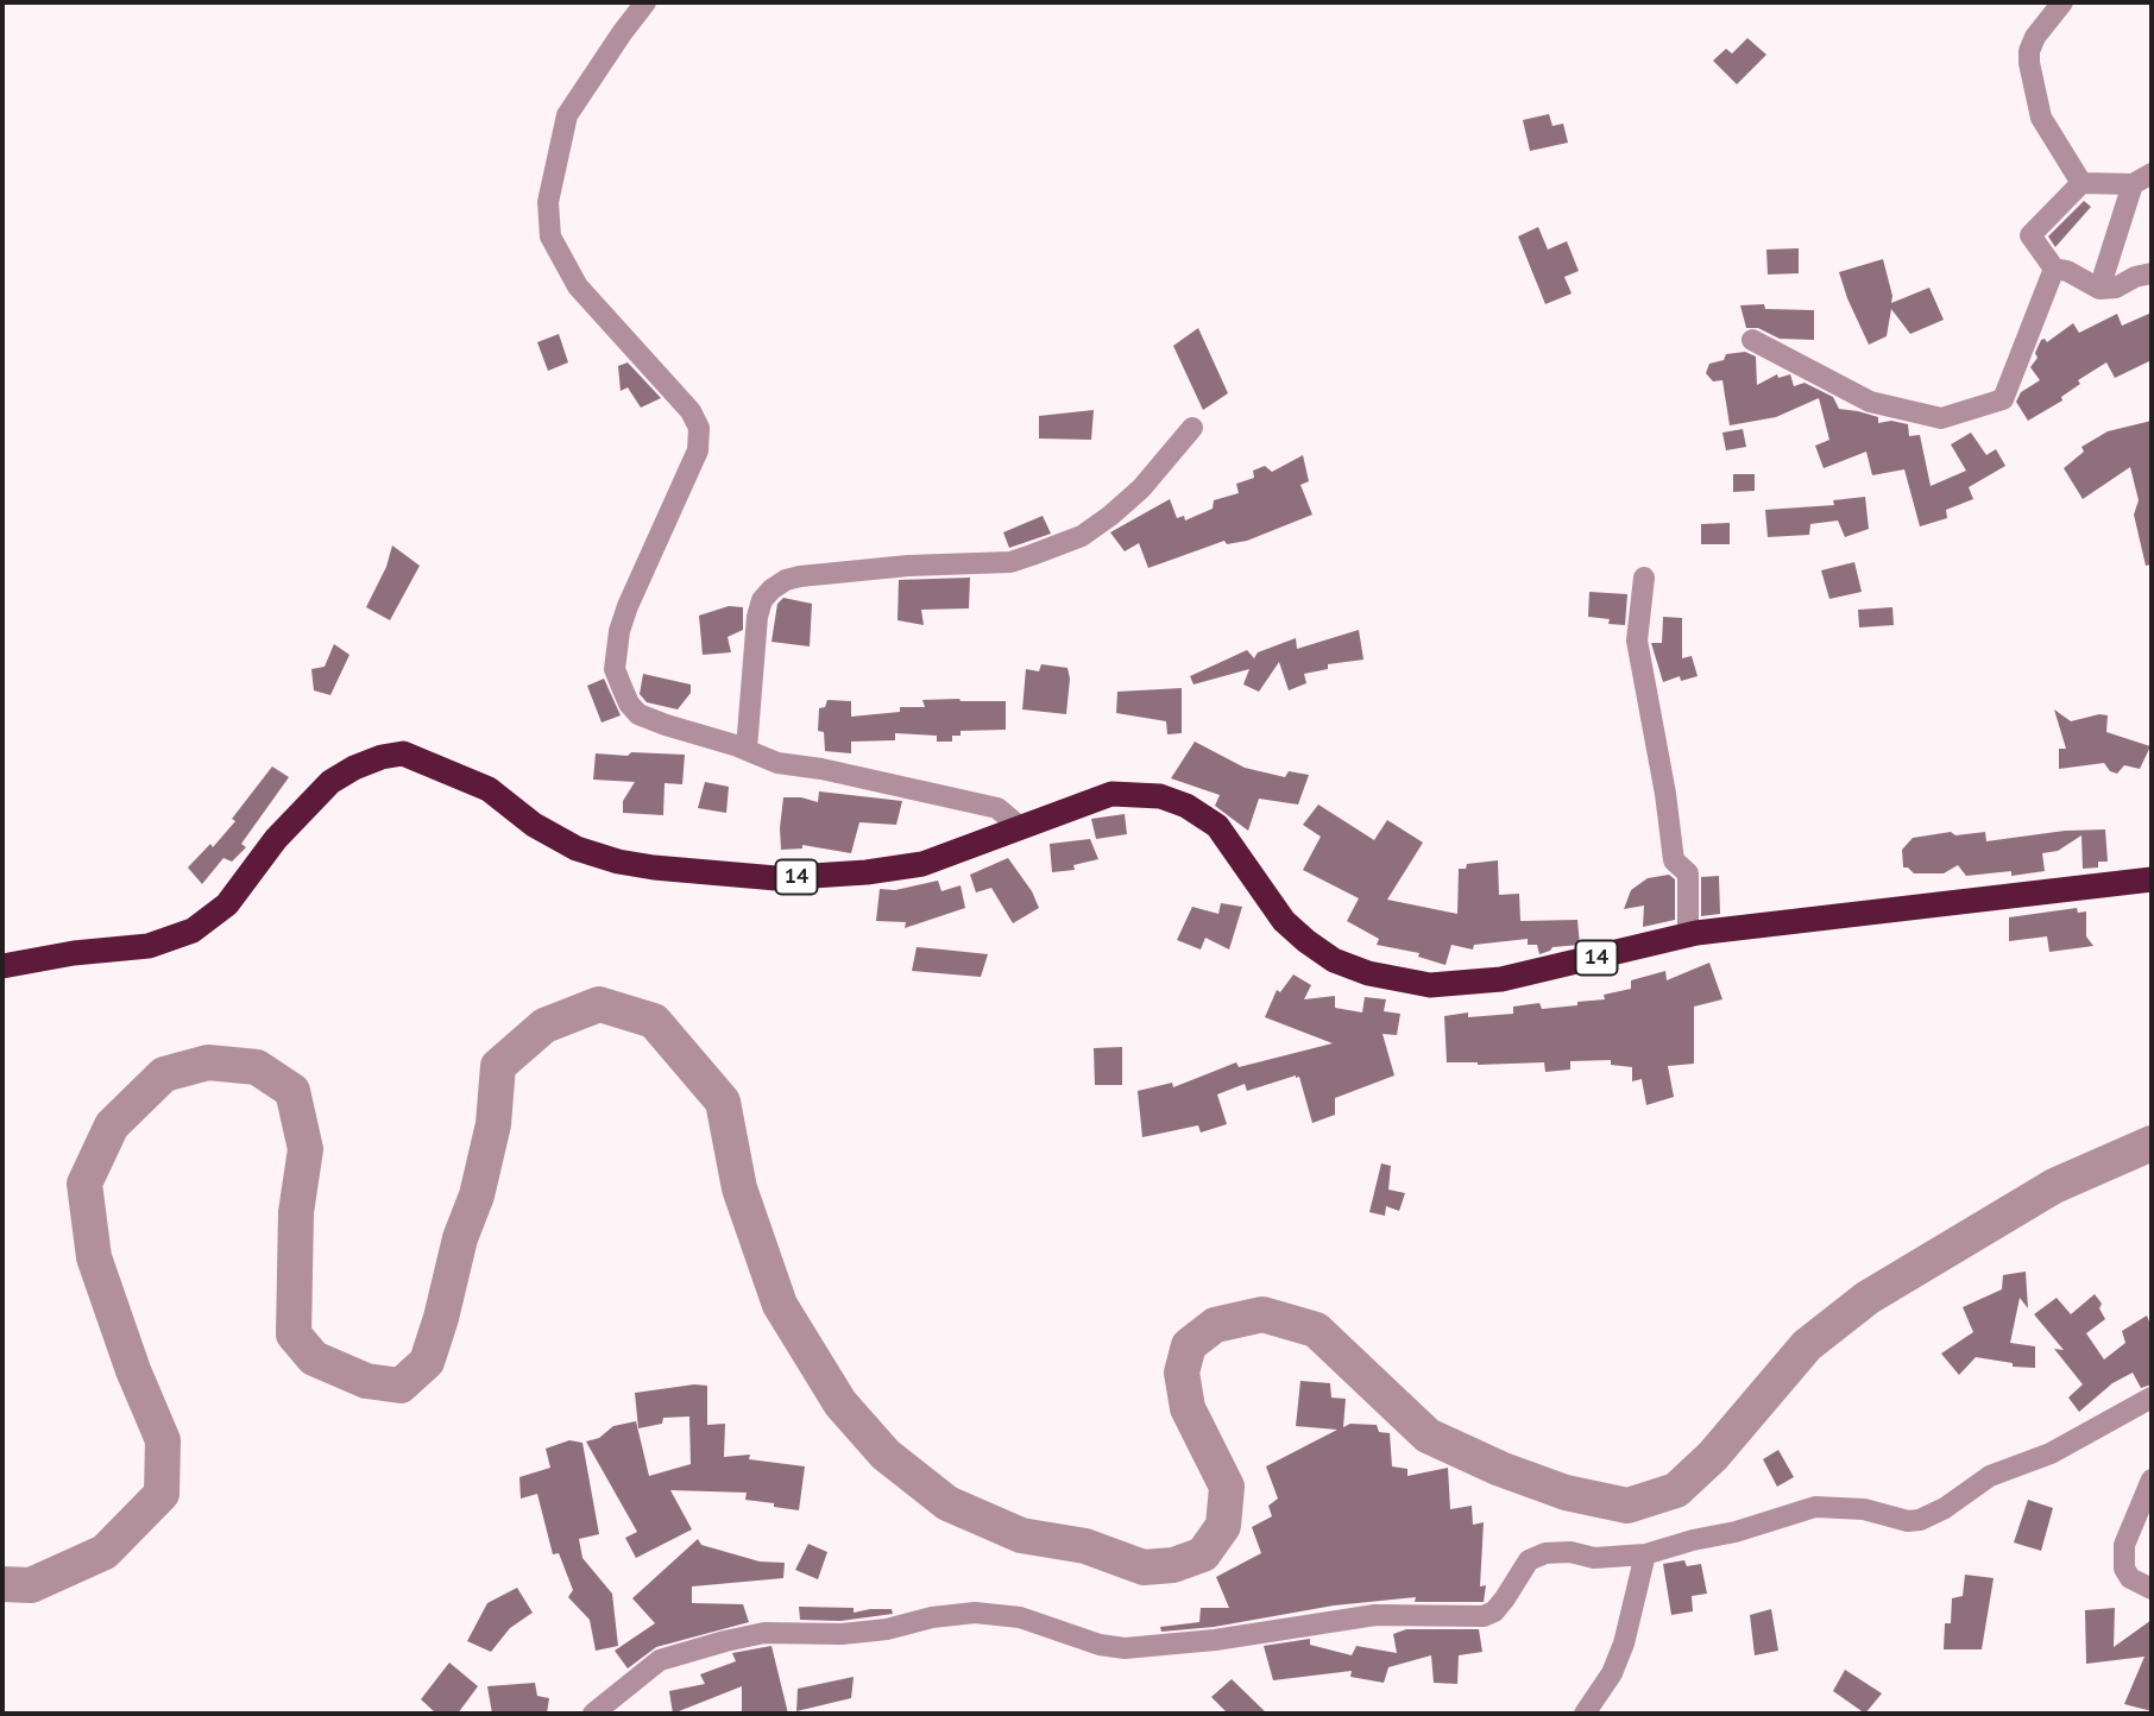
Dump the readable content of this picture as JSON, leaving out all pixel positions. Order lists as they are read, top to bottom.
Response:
{
  "streets": {
    "highway": ["14"]
  }
}
